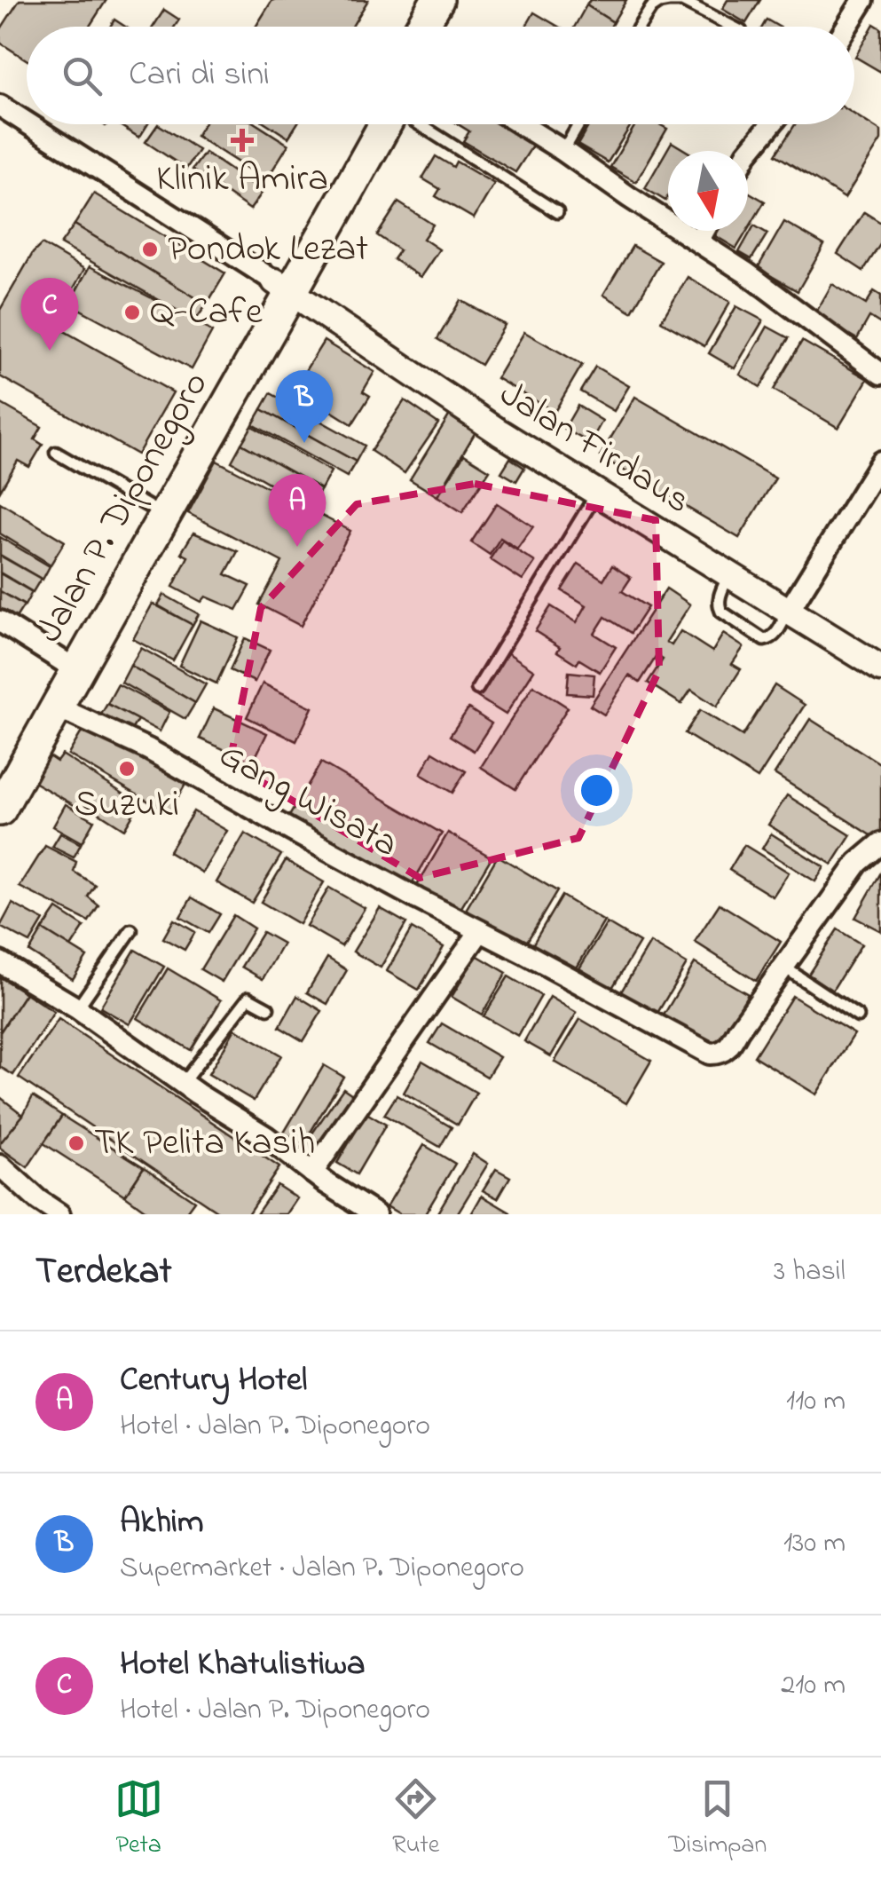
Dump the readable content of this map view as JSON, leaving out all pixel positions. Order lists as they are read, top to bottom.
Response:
{
  "streets": {
    "main road": ["Jalan P. Diponegoro"],
    "street": ["Jalan Firdaus", "Gang Wisata"]
  },
  "crossings": [
    ["Jalan Firdaus", "Jalan P. Diponegoro"],
    ["Jalan P. Diponegoro", "Gang Wisata"]
  ],
  "places": {
    "health": ["Klinik Amira"],
    "other": [
      "Pondok Lezat",
      "Q-Cafe",
      "Suzuki",
      "TK Pelita Kasih"
    ]
  },
  "north": "bottom",
  "page": {
    "search": "Cari di sini",
    "pins": ["C", "B", "A"],
    "heading": ["Terdekat", "3 hasil"],
    "list": [
      {
        "mark": "A",
        "name": "Century Hotel",
        "note": "Hotel · Jalan P. Diponegoro",
        "value": "110 m"
      },
      {
        "mark": "B",
        "name": "Akhim",
        "note": "Supermarket · Jalan P. Diponegoro",
        "value": "130 m"
      },
      {
        "mark": "C",
        "name": "Hotel Khatulistiwa",
        "note": "Hotel · Jalan P. Diponegoro",
        "value": "210 m"
      }
    ],
    "nav": ["Peta", "Rute", "Disimpan"]
  }
}
